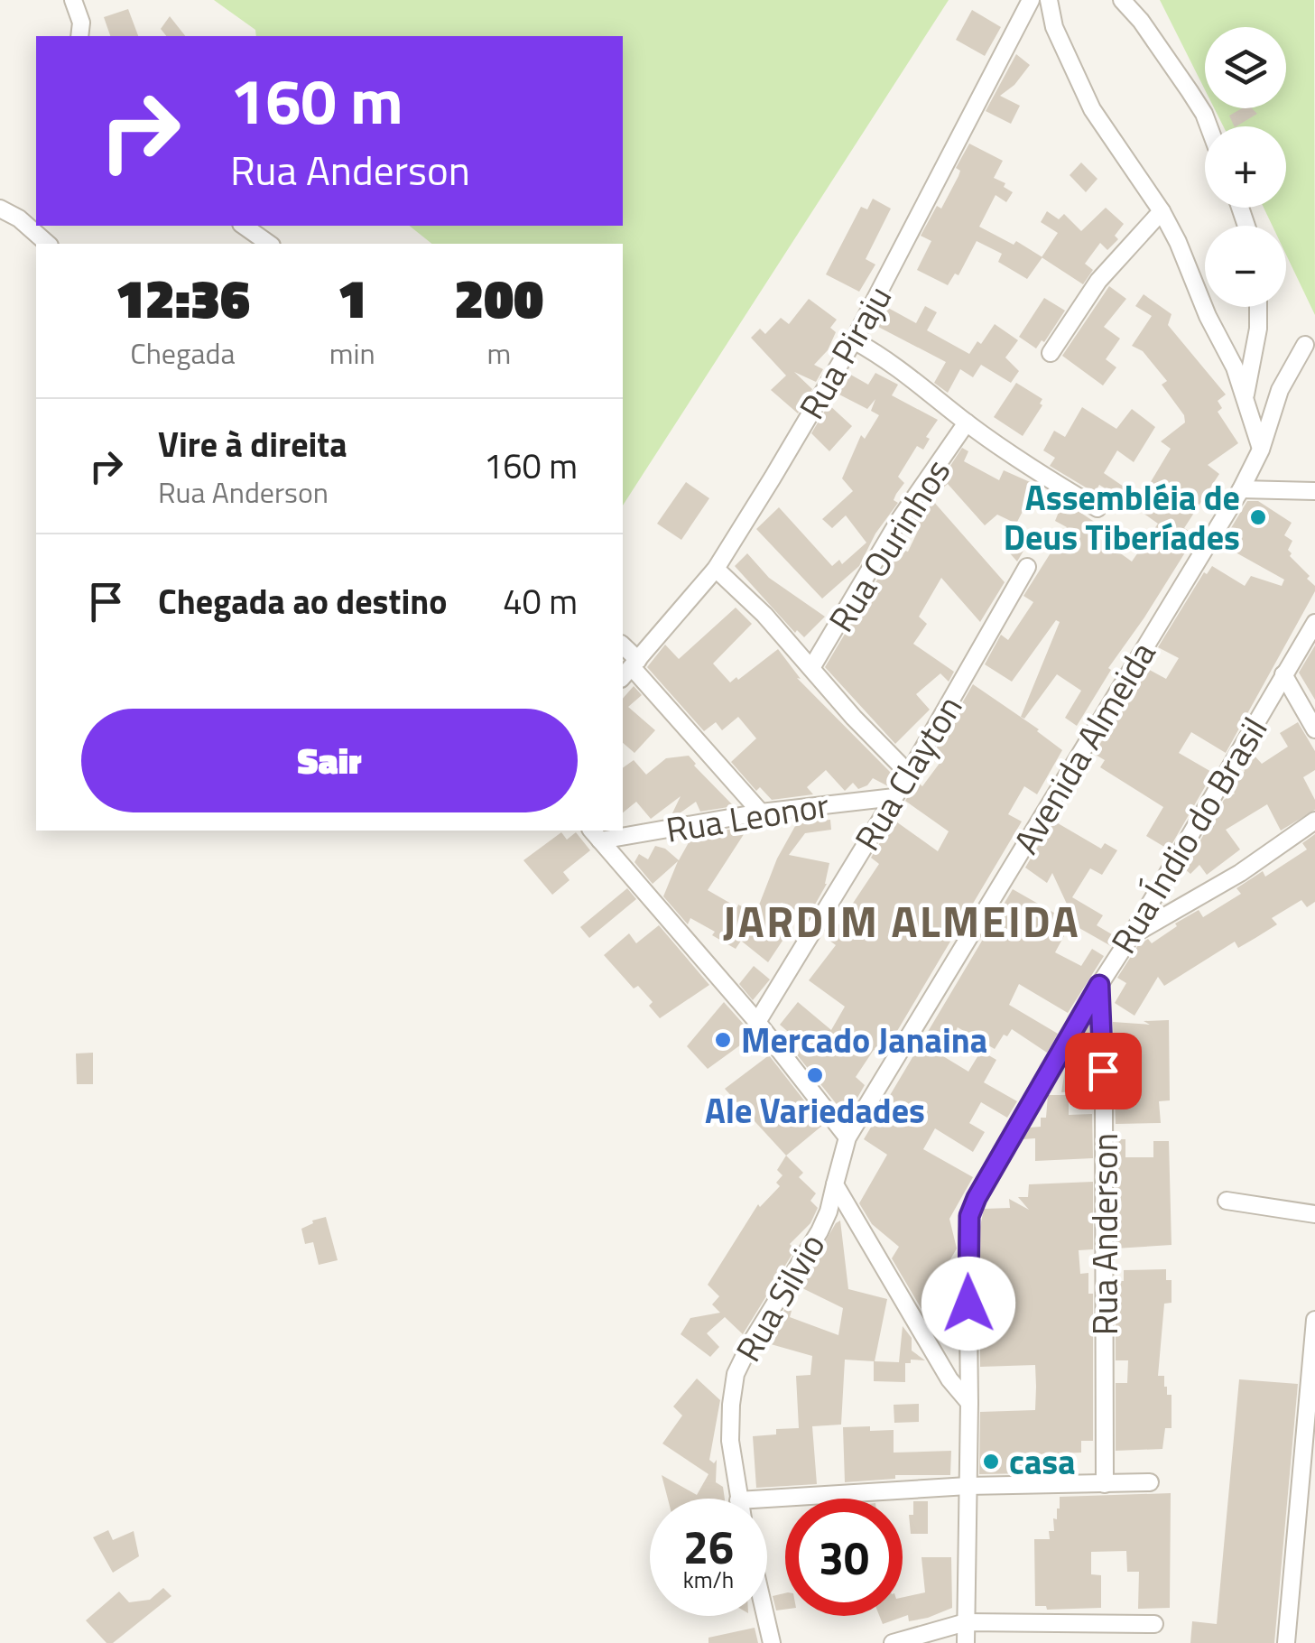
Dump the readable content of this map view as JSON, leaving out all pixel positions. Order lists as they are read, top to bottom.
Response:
{
  "streets": {
    "street": [
      "Rua Piraju",
      "Rua Ourinhos",
      "Avenida Almeida",
      "Rua Clayton",
      "Rua Leonor",
      "Rua Índio do Brasil",
      "Rua Anderson",
      "Rua Silvio"
    ]
  },
  "crossings": [
    ["Avenida Almeida", "Rua Silvio"],
    ["Rua Clayton", "Rua Leonor"],
    ["Rua Índio do Brasil", "Rua Anderson"]
  ],
  "districts": ["JARDIM ALMEIDA"],
  "places": [
    "Assembléia de Deus Tiberíades",
    "Mercado Janaina",
    "Ale Variedades",
    "casa"
  ],
  "page": {
    "map_buttons": ["+", "−"],
    "turn": ["160 m", "Rua Anderson"],
    "eta": [
      "12:36",
      "Chegada",
      "1",
      "min",
      "200",
      "m"
    ],
    "list": [
      {
        "name": "Vire à direita",
        "note": "Rua Anderson",
        "value": "160 m"
      },
      {
        "name": "Chegada ao destino",
        "value": "40 m"
      }
    ],
    "buttons": "Sair",
    "speed": "26 km/h",
    "limit": "30"
  }
}
